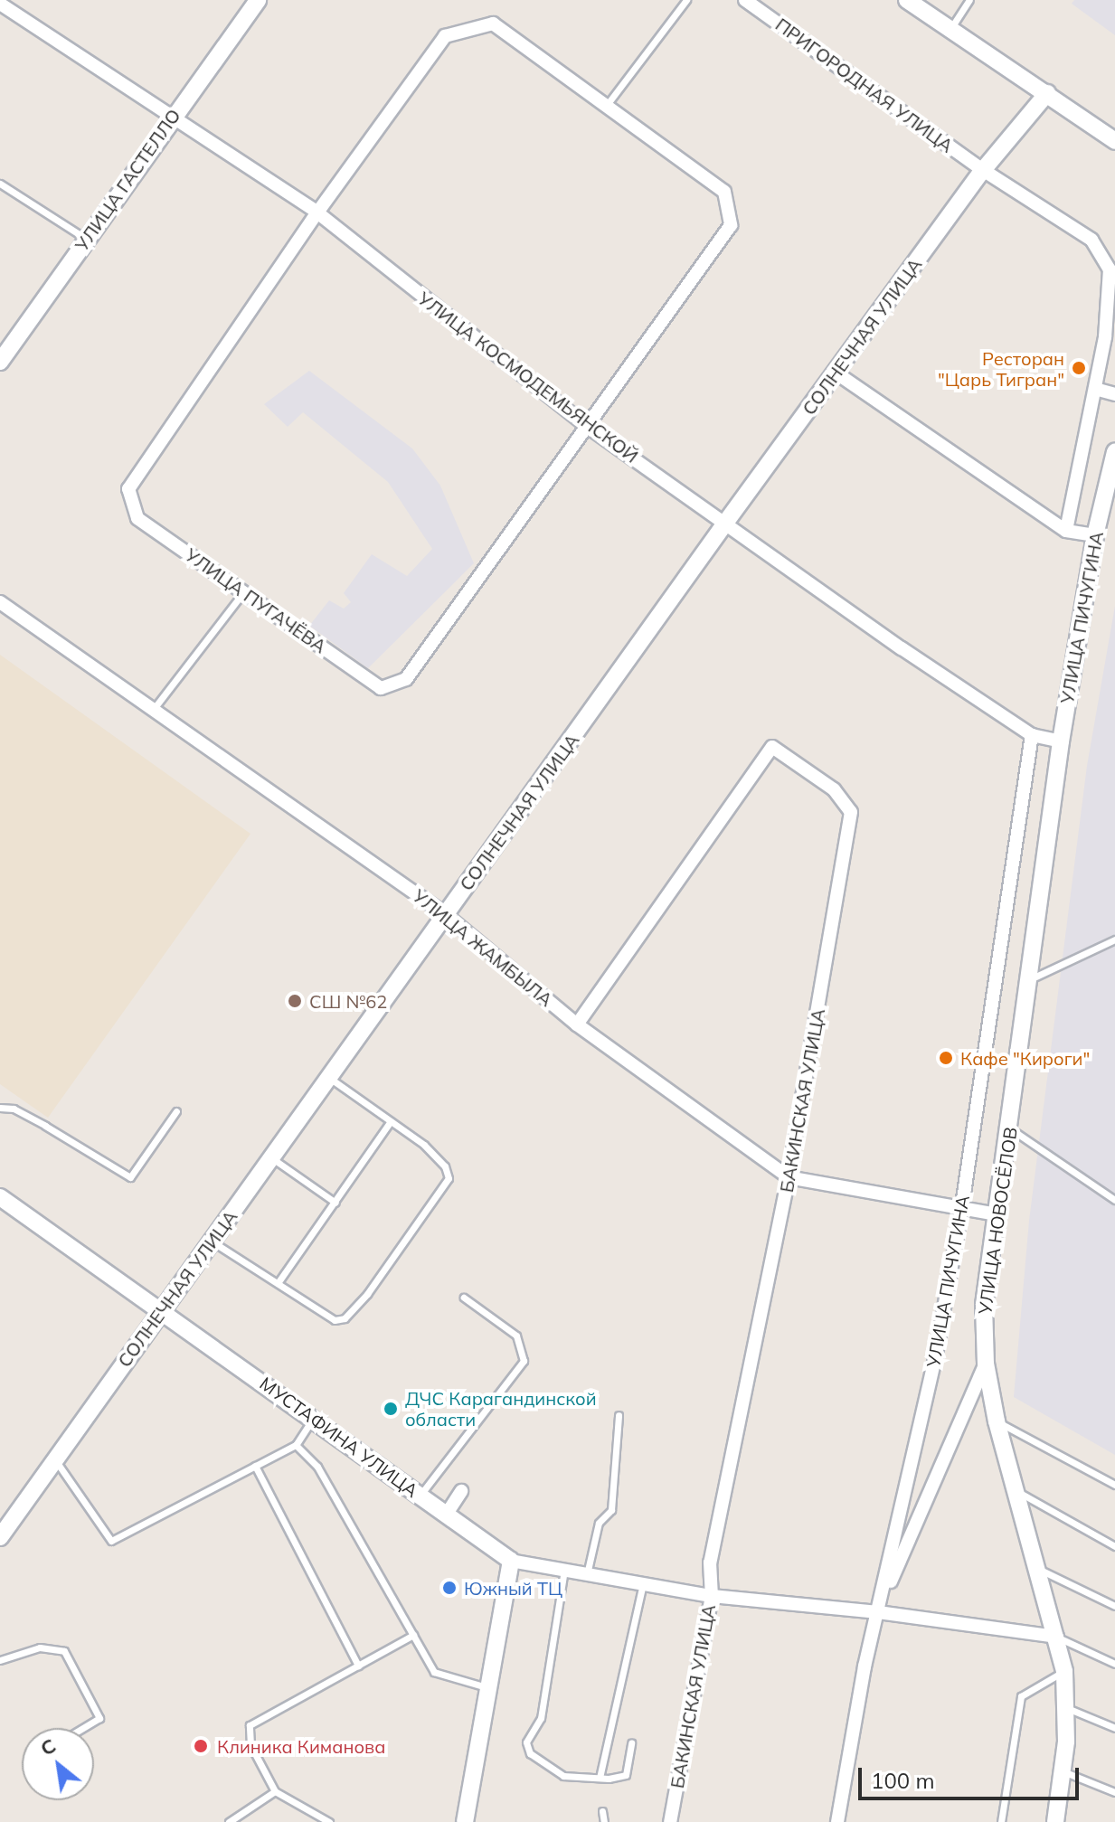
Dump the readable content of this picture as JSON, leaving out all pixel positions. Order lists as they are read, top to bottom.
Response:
{
  "streets": {
    "street": [
      "ПРИГОРОДНАЯ УЛИЦА",
      "УЛИЦА ГАСТЕЛЛО",
      "СОЛНЕЧНАЯ УЛИЦА",
      "УЛИЦА КОСМОДЕМЬЯНСКОЙ",
      "УЛИЦА ПУГАЧЁВА",
      "УЛИЦА ПИЧУГИНА",
      "УЛИЦА ЖАМБЫЛА",
      "БАКИНСКАЯ УЛИЦА",
      "УЛИЦА НОВОСЁЛОВ",
      "МУСТАФИНА УЛИЦА"
    ]
  },
  "crossings": [
    ["ПРИГОРОДНАЯ УЛИЦА", "СОЛНЕЧНАЯ УЛИЦА"],
    ["УЛИЦА ГАСТЕЛЛО", "УЛИЦА КОСМОДЕМЬЯНСКОЙ"],
    ["СОЛНЕЧНАЯ УЛИЦА", "УЛИЦА КОСМОДЕМЬЯНСКОЙ"],
    ["СОЛНЕЧНАЯ УЛИЦА", "УЛИЦА ЖАМБЫЛА"],
    ["СОЛНЕЧНАЯ УЛИЦА", "МУСТАФИНА УЛИЦА"],
    ["УЛИЦА КОСМОДЕМЬЯНСКОЙ", "УЛИЦА ПУГАЧЁВА"],
    ["УЛИЦА КОСМОДЕМЬЯНСКОЙ", "УЛИЦА ПИЧУГИНА"],
    ["УЛИЦА КОСМОДЕМЬЯНСКОЙ", "УЛИЦА НОВОСЁЛОВ"],
    ["УЛИЦА ПИЧУГИНА", "УЛИЦА ЖАМБЫЛА"],
    ["УЛИЦА ПИЧУГИНА", "УЛИЦА НОВОСЁЛОВ"],
    ["УЛИЦА ПИЧУГИНА", "МУСТАФИНА УЛИЦА"],
    ["УЛИЦА ЖАМБЫЛА", "БАКИНСКАЯ УЛИЦА"],
    ["УЛИЦА ЖАМБЫЛА", "УЛИЦА НОВОСЁЛОВ"],
    ["БАКИНСКАЯ УЛИЦА", "МУСТАФИНА УЛИЦА"],
    ["УЛИЦА НОВОСЁЛОВ", "МУСТАФИНА УЛИЦА"]
  ],
  "places": [
    "Ресторан \"Царь Тигран\"",
    "СШ №62",
    "Кафе \"Кироги\"",
    "ДЧС Карагандинской области",
    "Южный ТЦ",
    "Клиника Киманова"
  ],
  "scale_bar": "100 m",
  "north": "top left"
}
